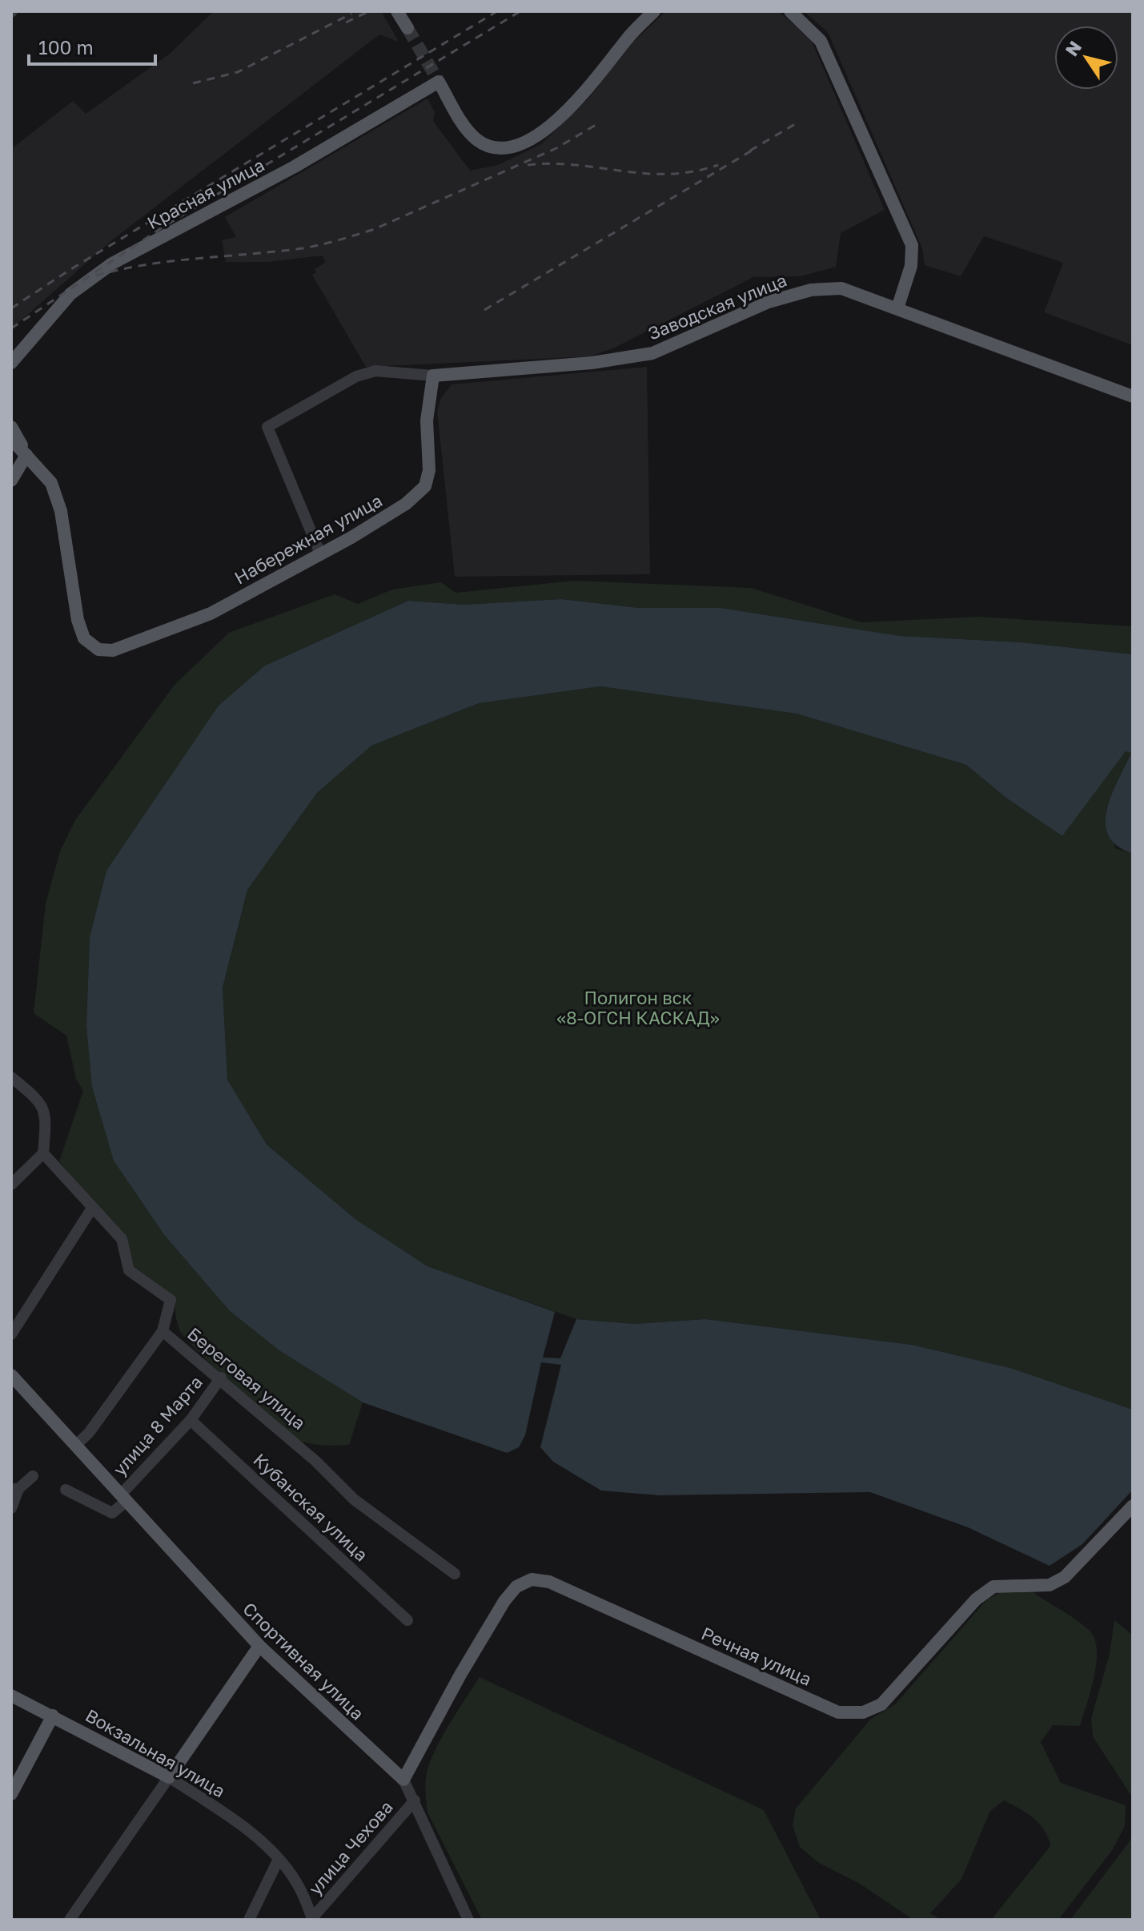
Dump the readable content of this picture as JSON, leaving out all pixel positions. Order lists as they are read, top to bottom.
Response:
{
  "streets": {
    "main road": [
      "Красная улица",
      "Заводская улица",
      "Набережная улица",
      "Речная улица",
      "Спортивная улица",
      "Вокзальная улица"
    ],
    "street": [
      "Береговая улица",
      "улица 8 Марта",
      "Кубанская улица",
      "улица Чехова"
    ]
  },
  "crossings": [
    ["Заводская улица", "Набережная улица"],
    ["Береговая улица", "улица 8 Марта"],
    ["улица 8 Марта", "Кубанская улица"],
    ["улица 8 Марта", "Спортивная улица"],
    ["Речная улица", "Спортивная улица"],
    ["Спортивная улица", "улица Чехова"],
    ["Вокзальная улица", "улица Чехова"]
  ],
  "parks": ["Полигон вск «8-ОГСН КАСКАД»"],
  "scale_bar": "100 m",
  "north": "top left"
}
